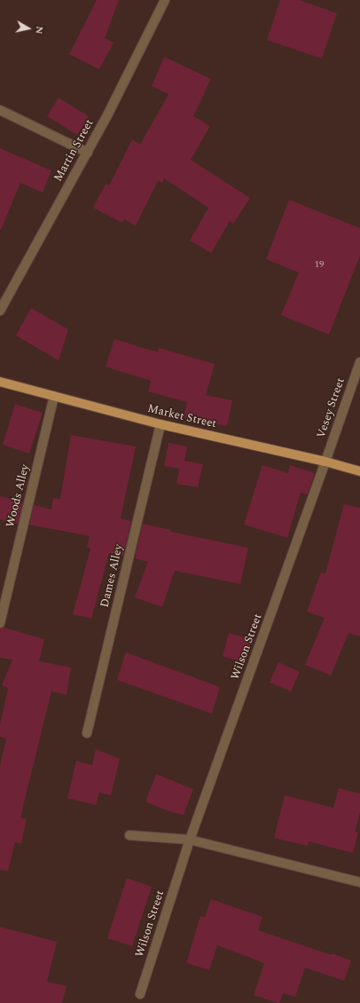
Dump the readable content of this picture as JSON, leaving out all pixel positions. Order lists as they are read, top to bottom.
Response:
{
  "streets": {
    "main road": ["Market Street"],
    "street": [
      "Martin Street",
      "Vesey Street",
      "Woods Alley",
      "Dames Alley",
      "Wilson Street"
    ]
  },
  "crossings": [
    ["Vesey Street", "Market Street"],
    ["Vesey Street", "Wilson Street"],
    ["Market Street", "Woods Alley"],
    ["Market Street", "Dames Alley"],
    ["Market Street", "Wilson Street"]
  ],
  "house_numbers": ["19"],
  "north": "right"
}
